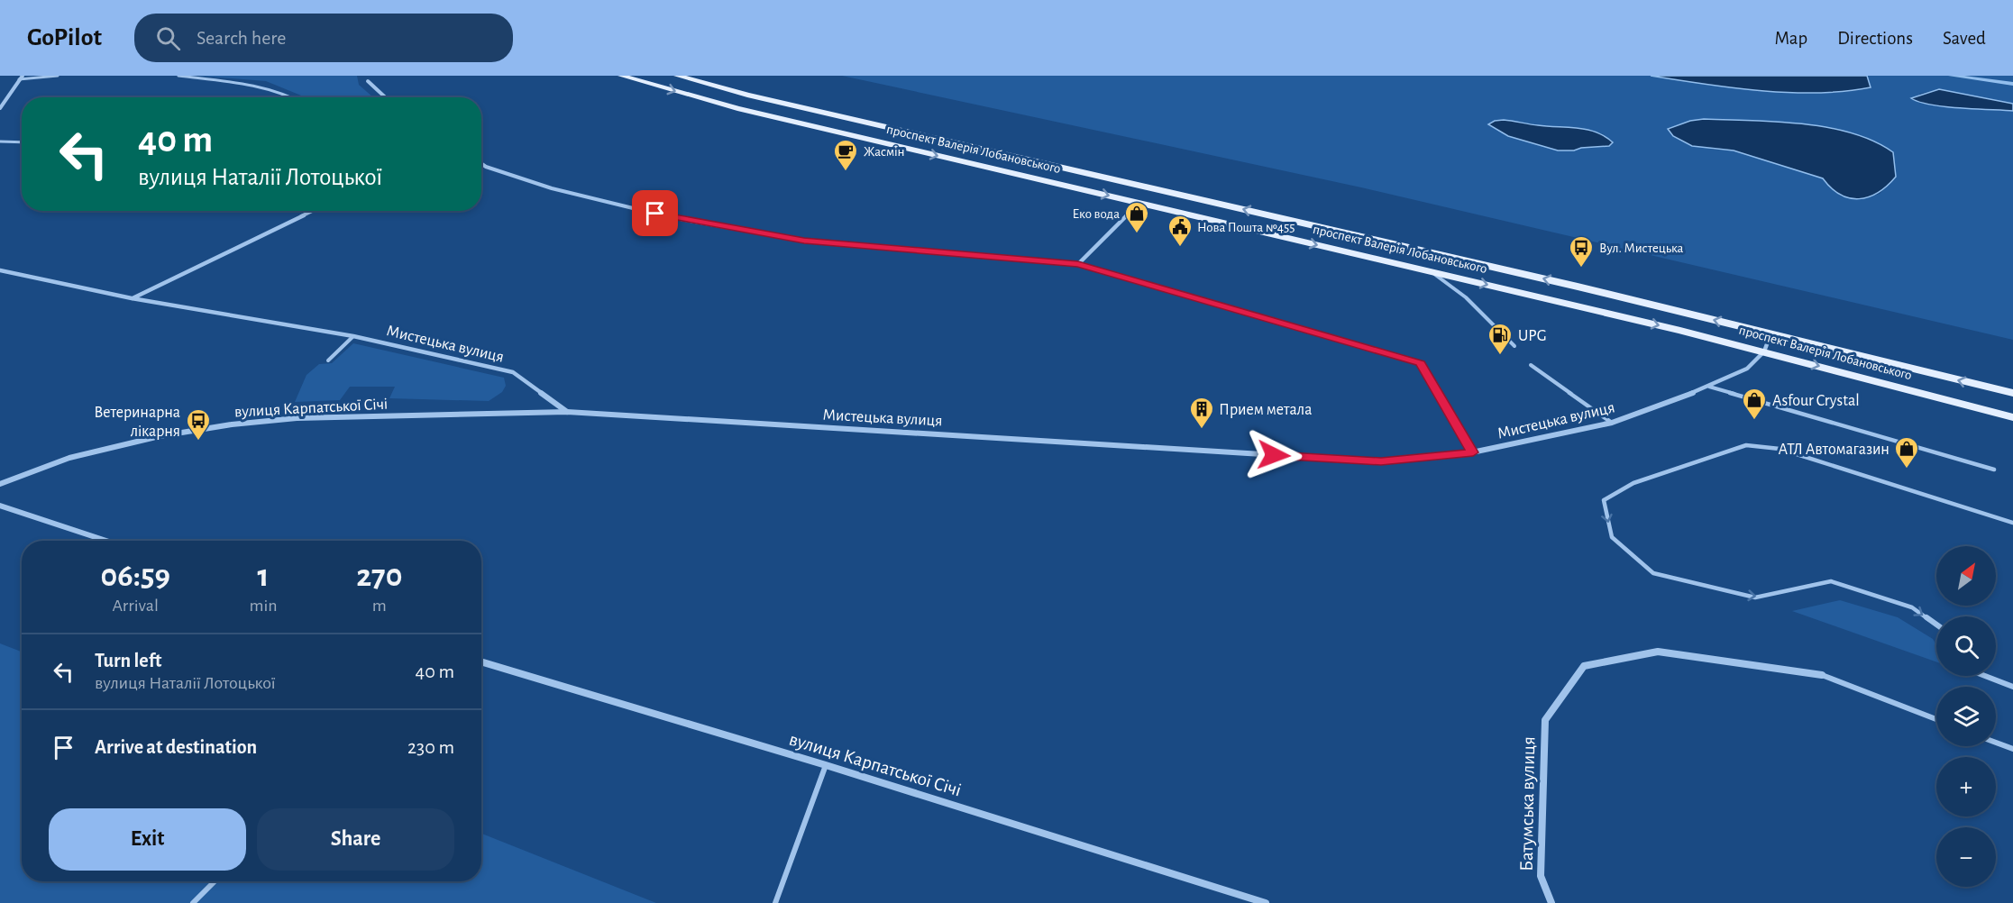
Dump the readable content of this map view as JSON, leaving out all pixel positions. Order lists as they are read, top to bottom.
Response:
{
  "streets": {
    "main road": ["проспект Валерія Лобановського"],
    "street": ["Мистецька вулиця", "вулиця Карпатської Січі", "Батумська вулиця"]
  },
  "crossings": [
    ["проспект Валерія Лобановського", "Мистецька вулиця"],
    ["Мистецька вулиця", "вулиця Карпатської Січі"]
  ],
  "places": {
    "cafe": ["Жасмін"],
    "shop": ["Еко вода", "Asfour Crystal", "АТЛ Автомагазин"],
    "public building": ["Нова Пошта №455"],
    "bus stop": ["Вул. Мистецька", "Ветеринарна лікарня"],
    "fuel station": ["UPG"],
    "building": ["Прием метала"]
  },
  "north": "top right",
  "page": {
    "header": "GoPilot",
    "search": "Search here",
    "nav": ["Map", "Directions", "Saved"],
    "turn": ["40 m", "вулиця Наталії Лотоцької"],
    "eta": [
      "06:59",
      "Arrival",
      "1",
      "min",
      "270",
      "m"
    ],
    "map_buttons": ["+", "−"],
    "list": [
      {
        "name": "Turn left",
        "note": "вулиця Наталії Лотоцької",
        "value": "40 m"
      },
      {
        "name": "Arrive at destination",
        "value": "230 m"
      }
    ],
    "buttons": ["Exit", "Share"]
  }
}
